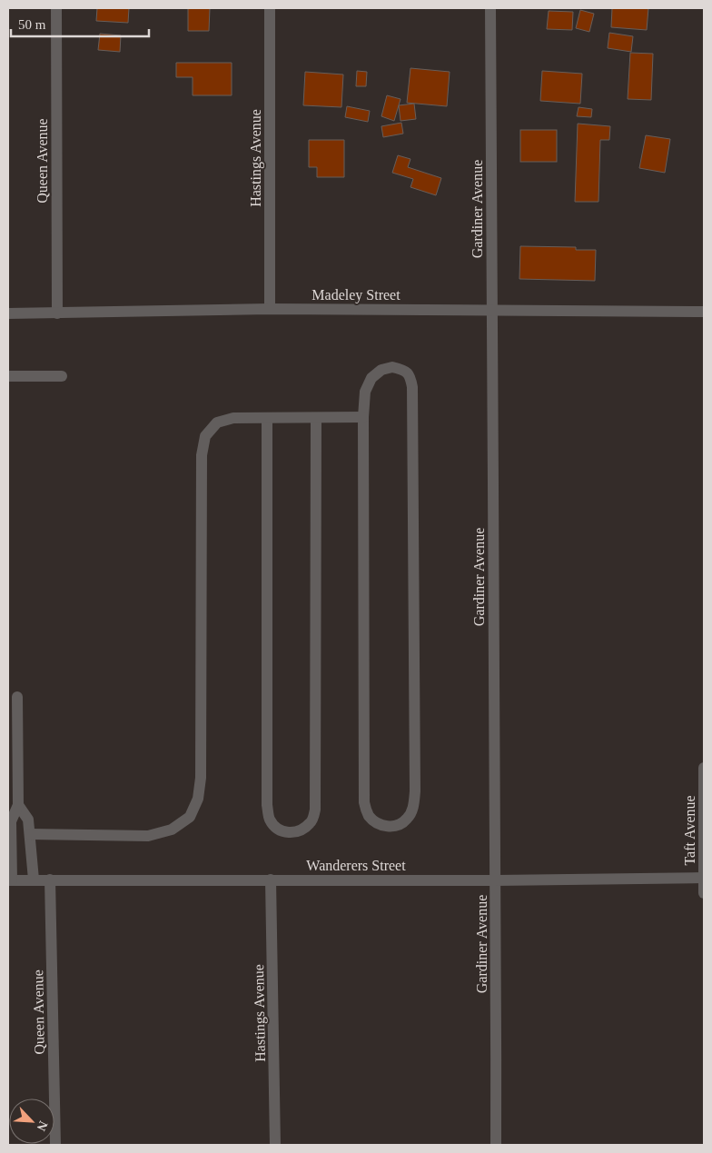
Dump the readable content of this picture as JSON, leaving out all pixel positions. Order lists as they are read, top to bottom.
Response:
{
  "streets": {
    "street": [
      "Hastings Avenue",
      "Queen Avenue",
      "Gardiner Avenue",
      "Madeley Street",
      "Taft Avenue",
      "Wanderers Street"
    ]
  },
  "crossings": [
    ["Hastings Avenue", "Madeley Street"],
    ["Hastings Avenue", "Wanderers Street"],
    ["Queen Avenue", "Madeley Street"],
    ["Queen Avenue", "Wanderers Street"],
    ["Gardiner Avenue", "Madeley Street"],
    ["Gardiner Avenue", "Wanderers Street"],
    ["Taft Avenue", "Wanderers Street"]
  ],
  "scale_bar": "50 m",
  "north": "bottom right"
}
